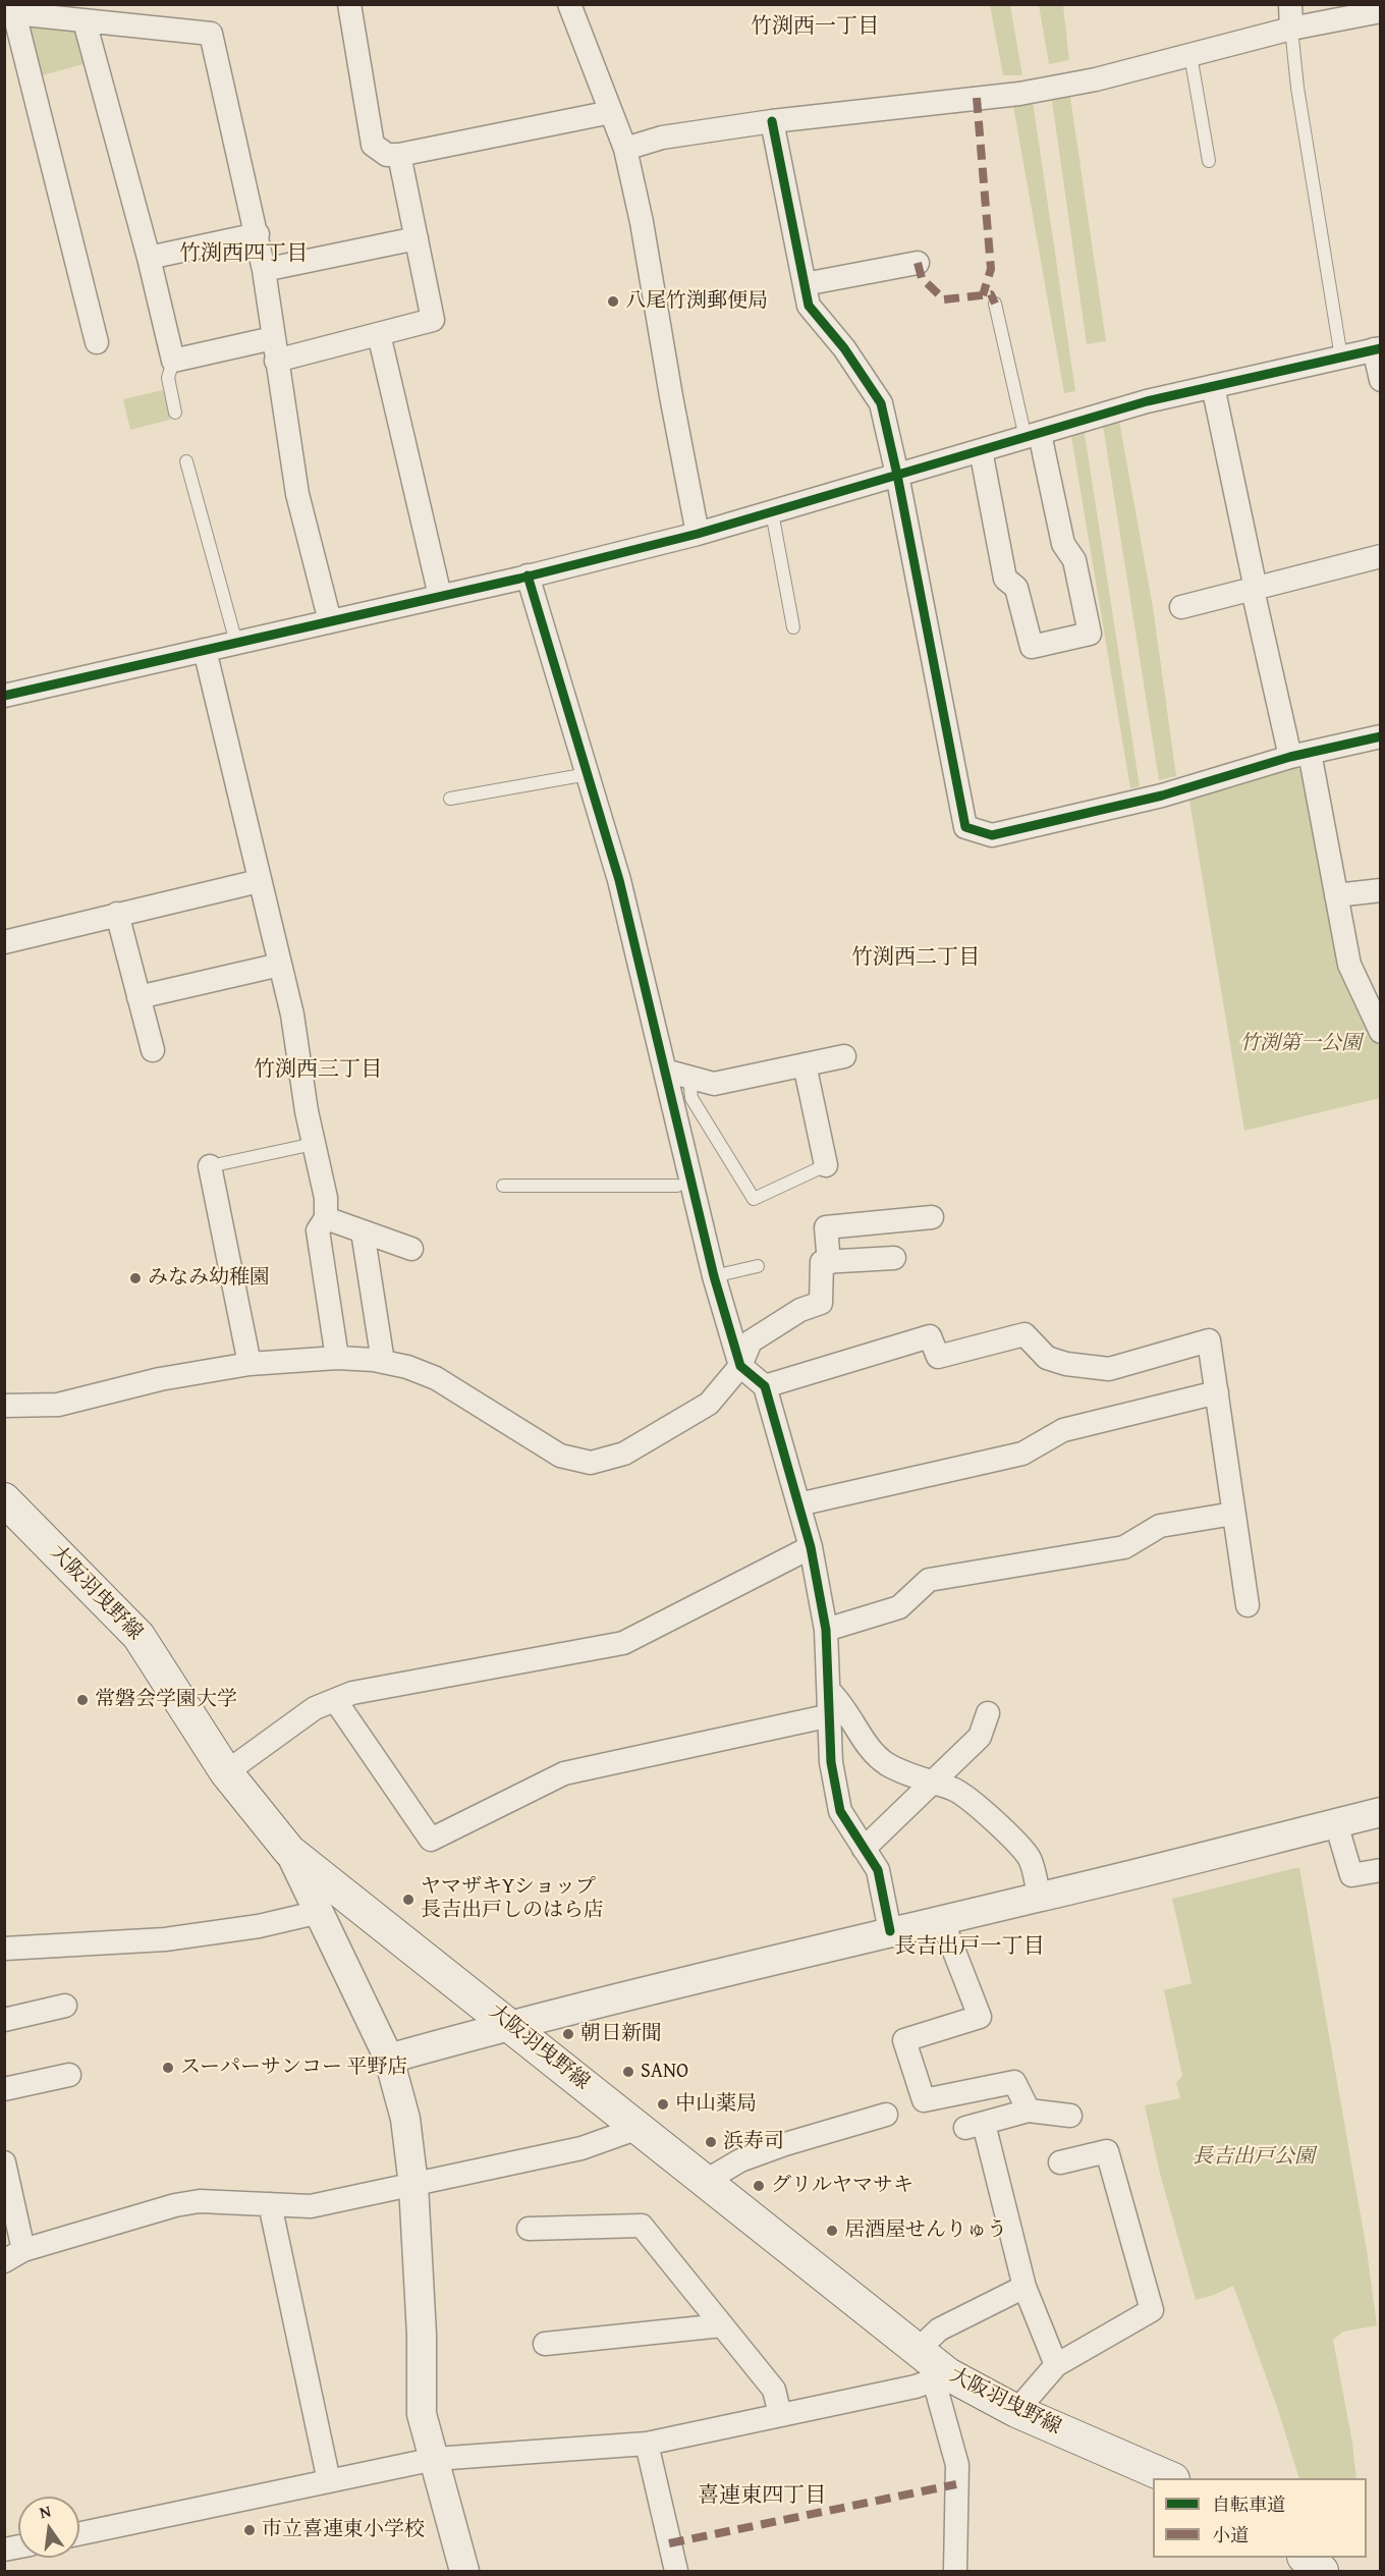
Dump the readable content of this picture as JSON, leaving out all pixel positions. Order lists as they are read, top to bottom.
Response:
{
  "streets": {
    "main road": ["大阪羽曳野線"]
  },
  "districts": [
    "竹渕西一丁目",
    "竹渕西四丁目",
    "竹渕西二丁目",
    "竹渕西三丁目",
    "長吉出戸一丁目",
    "喜連東四丁目"
  ],
  "parks": ["竹渕第一公園", "長吉出戸公園"],
  "places": [
    "八尾竹渕郵便局",
    "みなみ幼稚園",
    "常磐会学園大学",
    "ヤマザキYショップ 長吉出戸しのはら店",
    "朝日新聞",
    "スーパーサンコー 平野店",
    "SANO",
    "中山薬局",
    "浜寿司",
    "グリルヤマサキ",
    "居酒屋せんりゅう",
    "市立喜連東小学校"
  ],
  "legend": ["自転車道", "小道"],
  "north": "top"
}
